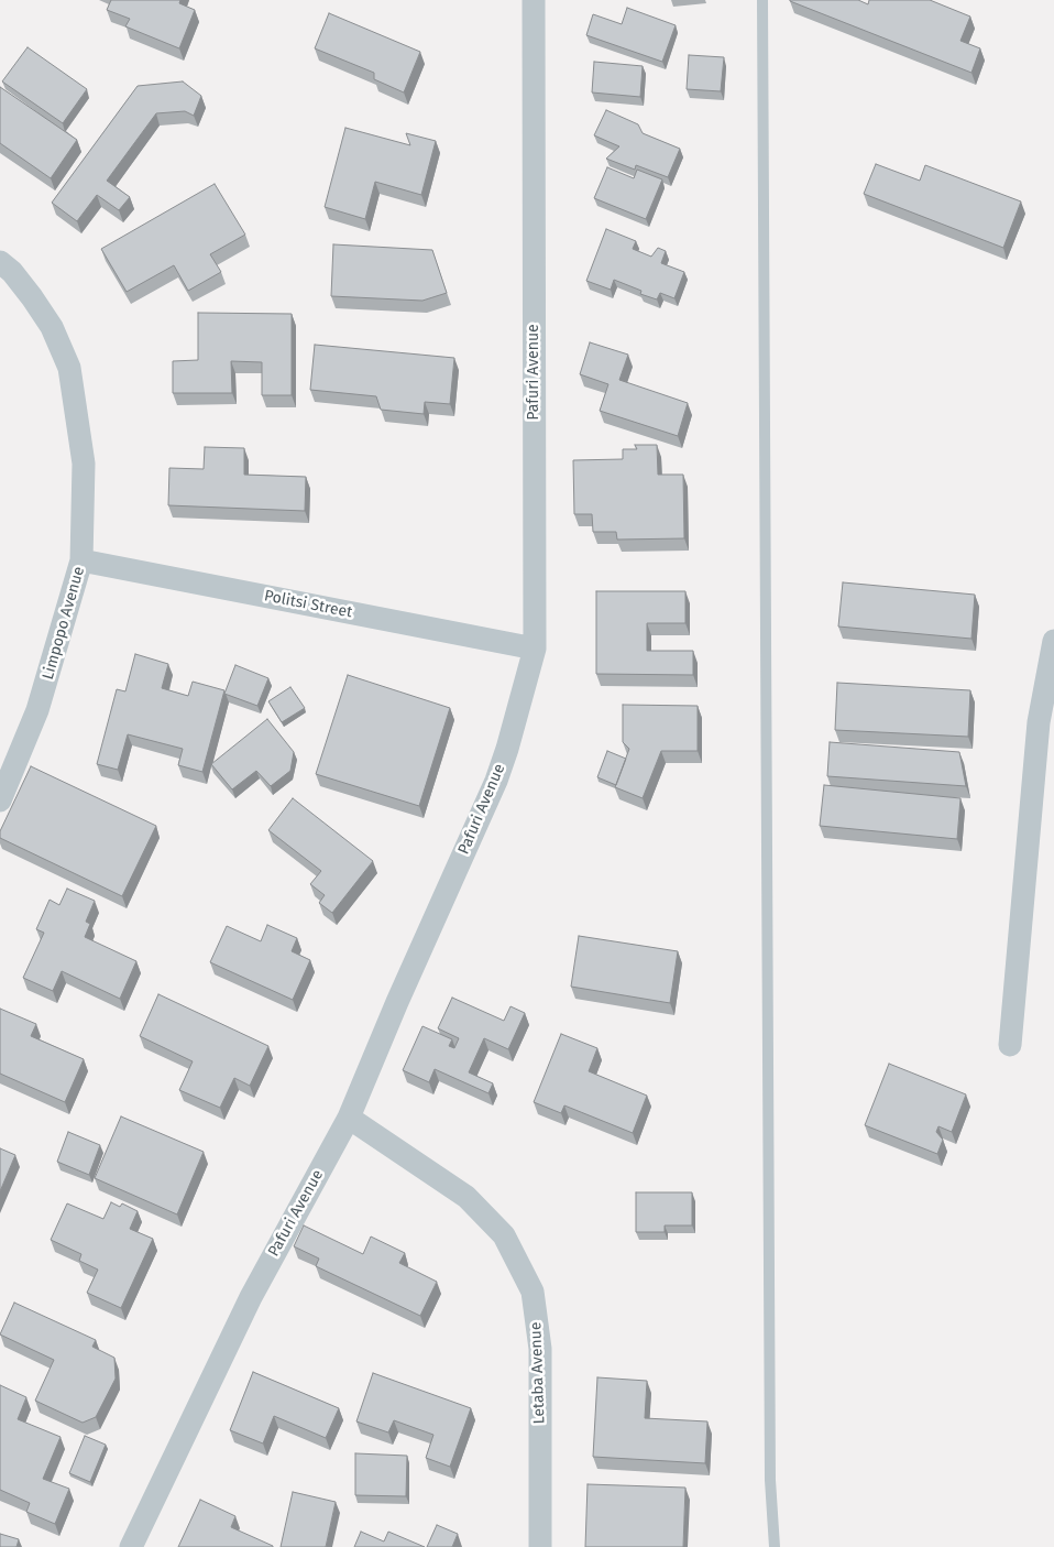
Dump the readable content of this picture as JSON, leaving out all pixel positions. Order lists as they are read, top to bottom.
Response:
{
  "streets": {
    "street": [
      "Pafuri Avenue",
      "Politsi Street",
      "Limpopo Avenue",
      "Letaba Avenue"
    ]
  },
  "crossings": [
    ["Pafuri Avenue", "Politsi Street"],
    ["Pafuri Avenue", "Letaba Avenue"],
    ["Politsi Street", "Limpopo Avenue"]
  ]
}
